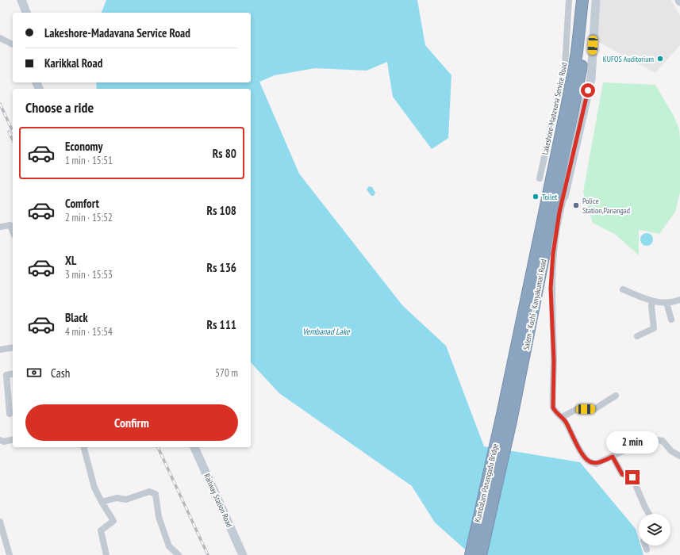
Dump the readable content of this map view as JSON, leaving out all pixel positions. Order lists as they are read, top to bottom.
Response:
{
  "streets": {
    "highway": ["Salem - Kochi - Kanyakumari Road", "Kumbalam Panangadu Bridge"],
    "street": ["Lakeshore-Madavana Service Road", "Railway Station Road"]
  },
  "crossings": [
    ["Salem - Kochi - Kanyakumari Road", "Kumbalam Panangadu Bridge"]
  ],
  "water": ["Vembanad Lake"],
  "places": ["KUFOS Auditorium", "Toilet", "Police Station,Panangad"],
  "page": {
    "banner": ["Lakeshore-Madavana Service Road", "Karikkal Road"],
    "heading": "Choose a ride",
    "list": [
      {
        "name": "Economy",
        "note": "1 min · 15:51",
        "value": "Rs 80"
      },
      {
        "name": "Comfort",
        "note": "2 min · 15:52",
        "value": "Rs 108"
      },
      {
        "name": "XL",
        "note": "3 min · 15:53",
        "value": "Rs 136"
      },
      {
        "name": "Black",
        "note": "4 min · 15:54",
        "value": "Rs 111"
      }
    ],
    "pay": ["Cash", "570 m"],
    "buttons": "Confirm",
    "bubble": "2 min"
  }
}
